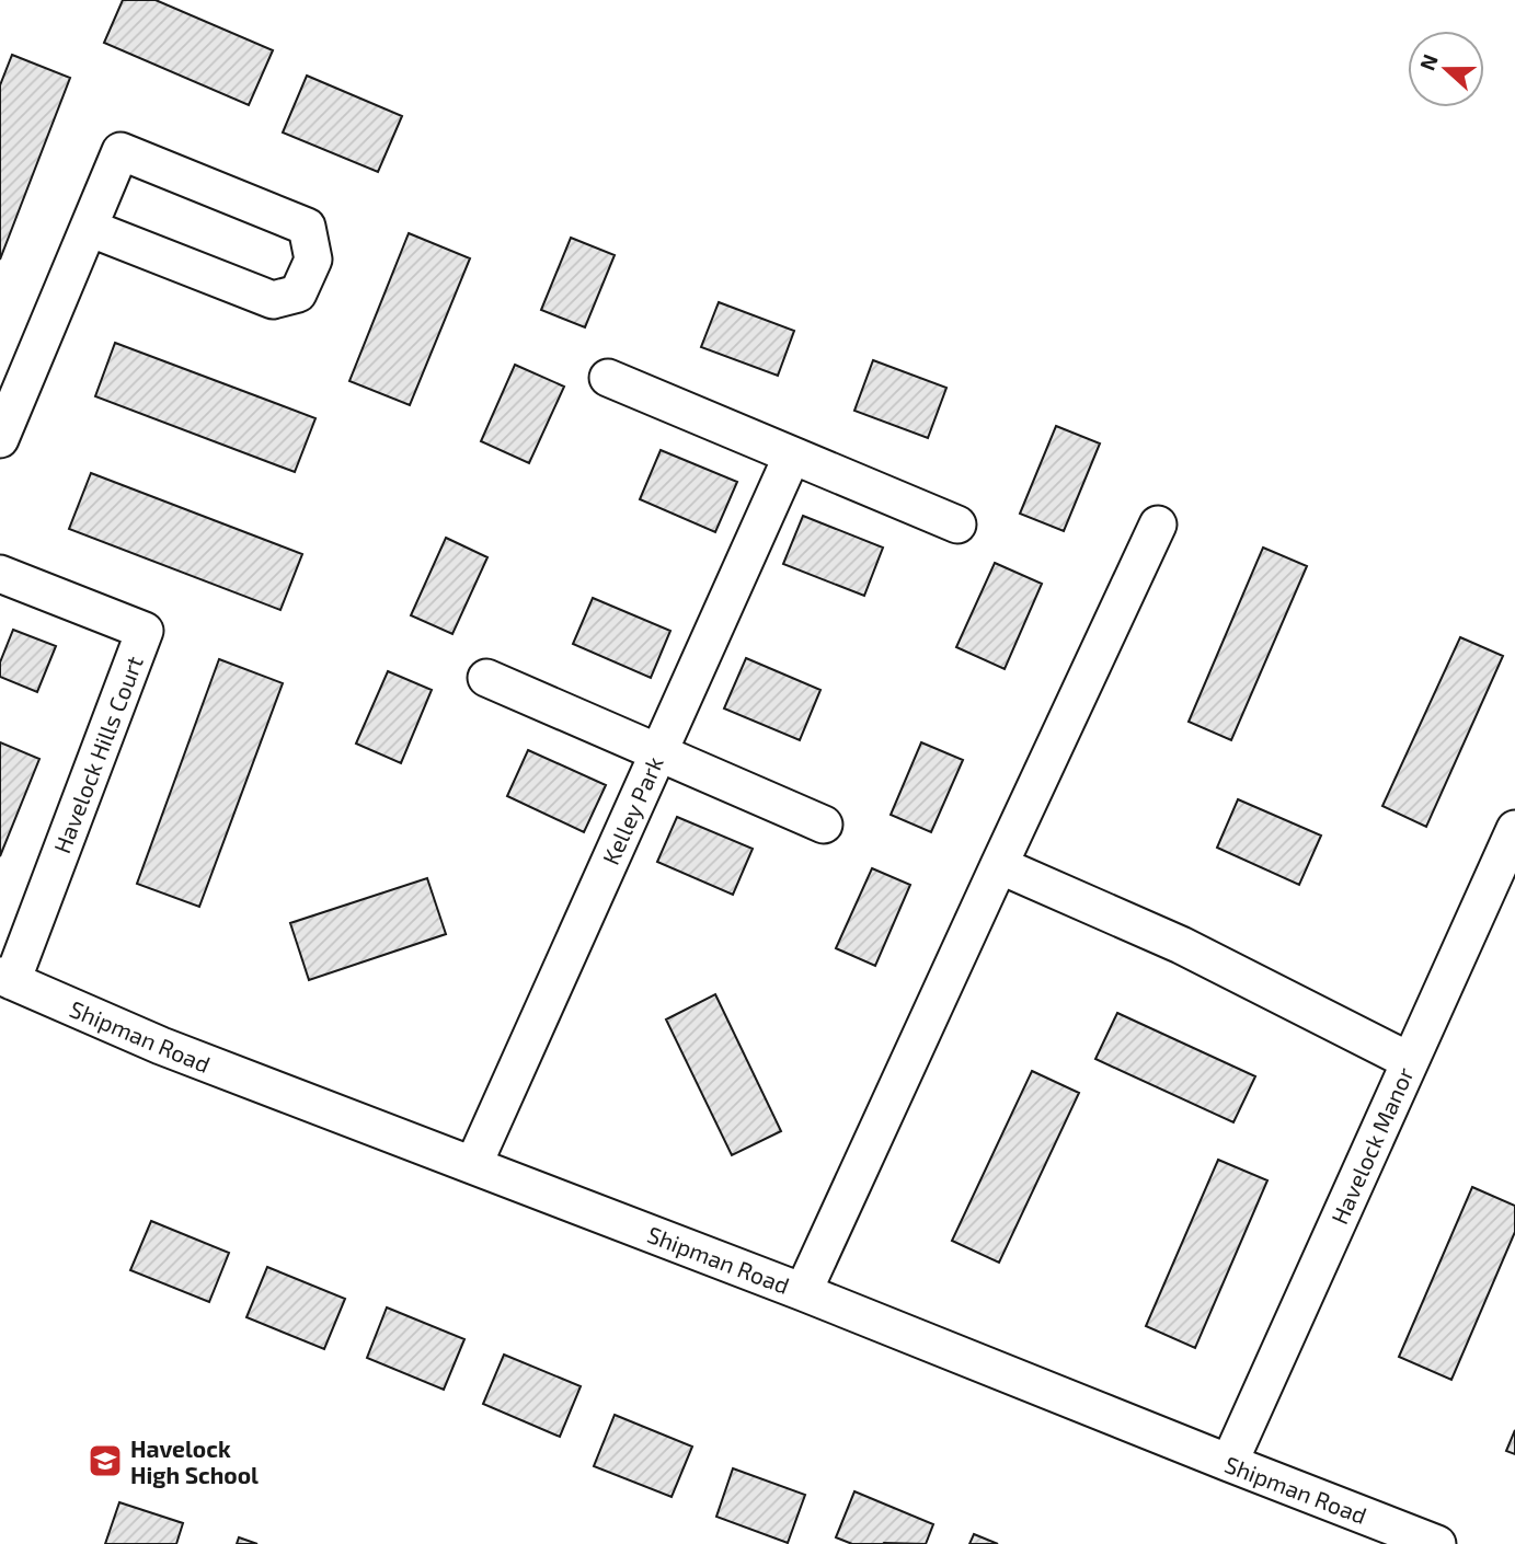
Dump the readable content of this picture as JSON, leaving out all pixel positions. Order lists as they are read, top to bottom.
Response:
{
  "streets": {
    "street": [
      "Havelock Hills Court",
      "Kelley Park",
      "Shipman Road",
      "Havelock Manor"
    ]
  },
  "crossings": [
    ["Havelock Hills Court", "Shipman Road"],
    ["Kelley Park", "Shipman Road"],
    ["Shipman Road", "Havelock Manor"]
  ],
  "places": {
    "school or university": ["Havelock High School"]
  },
  "north": "left"
}
